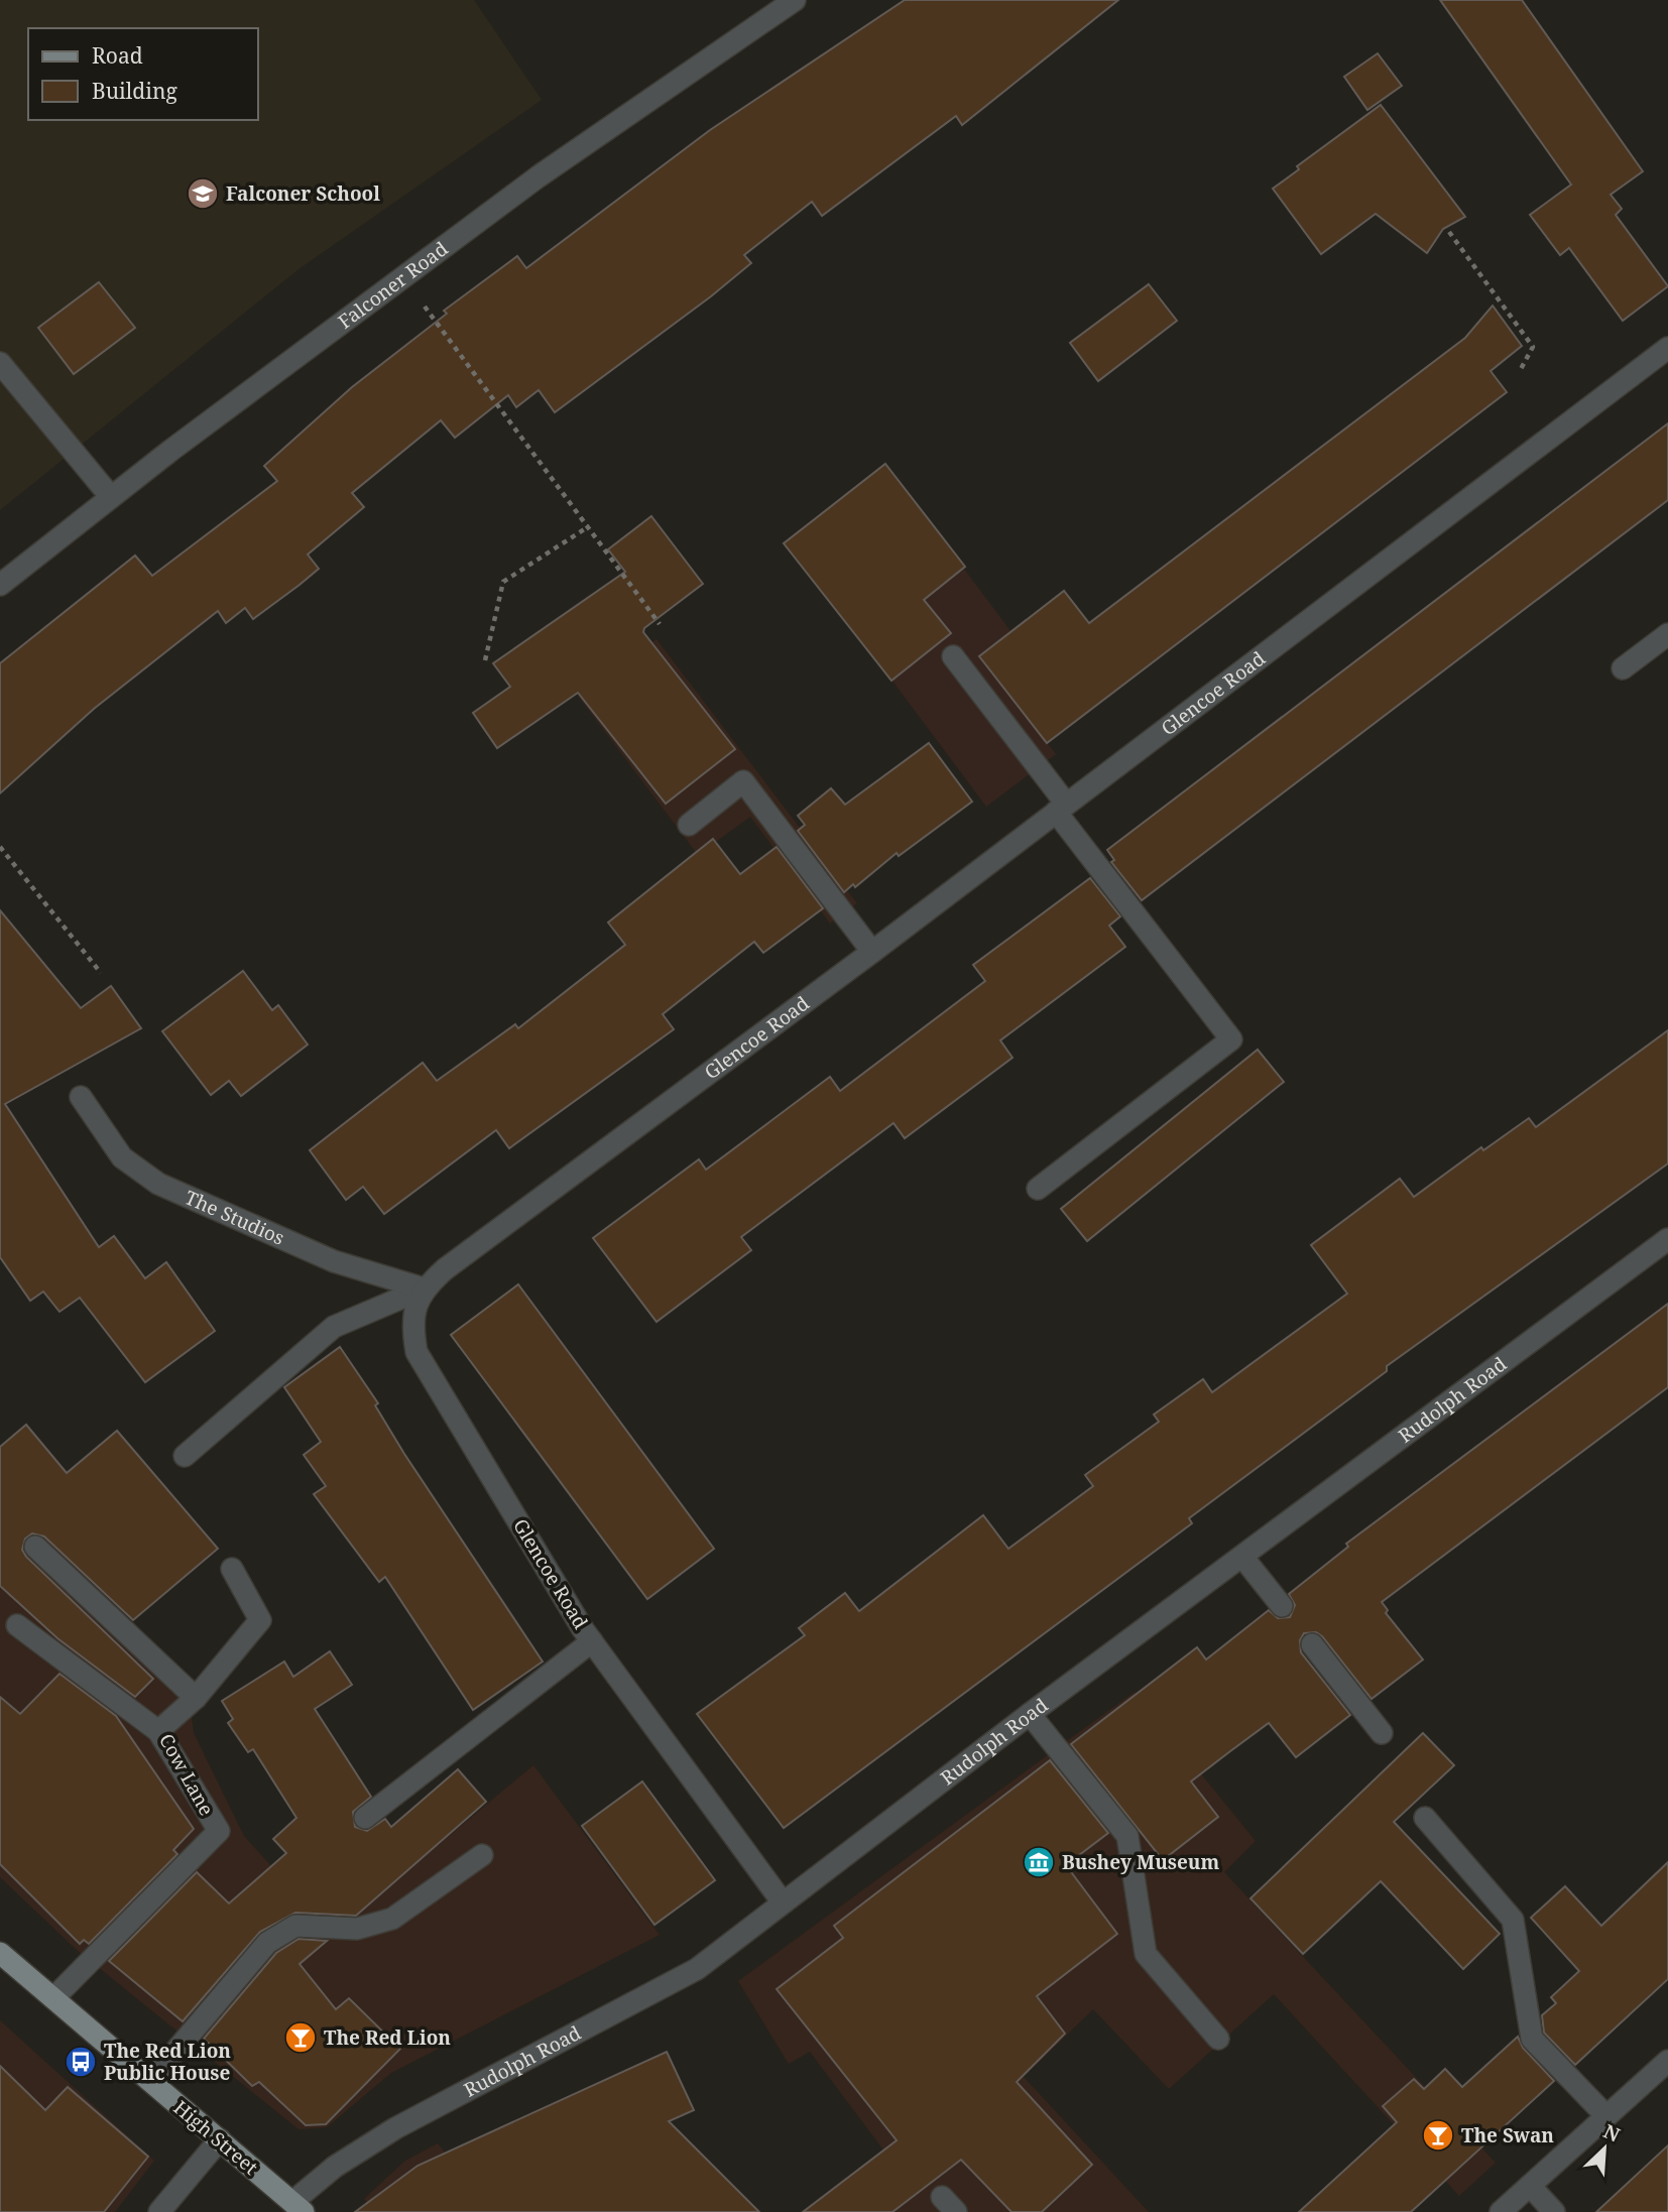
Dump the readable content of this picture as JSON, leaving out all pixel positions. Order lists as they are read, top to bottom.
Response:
{
  "streets": {
    "main road": ["High Street"],
    "street": [
      "Falconer Road",
      "Glencoe Road",
      "The Studios",
      "Rudolph Road",
      "Cow Lane"
    ]
  },
  "crossings": [
    ["Glencoe Road", "The Studios"],
    ["Glencoe Road", "Rudolph Road"],
    ["Rudolph Road", "High Street"],
    ["Cow Lane", "High Street"]
  ],
  "places": {
    "school or university": ["Falconer School"],
    "museum": ["Bushey Museum"],
    "bar": ["The Red Lion", "The Swan"],
    "bus stop": ["The Red Lion Public House"]
  },
  "legend": ["Road", "Building"],
  "north": "top right"
}
